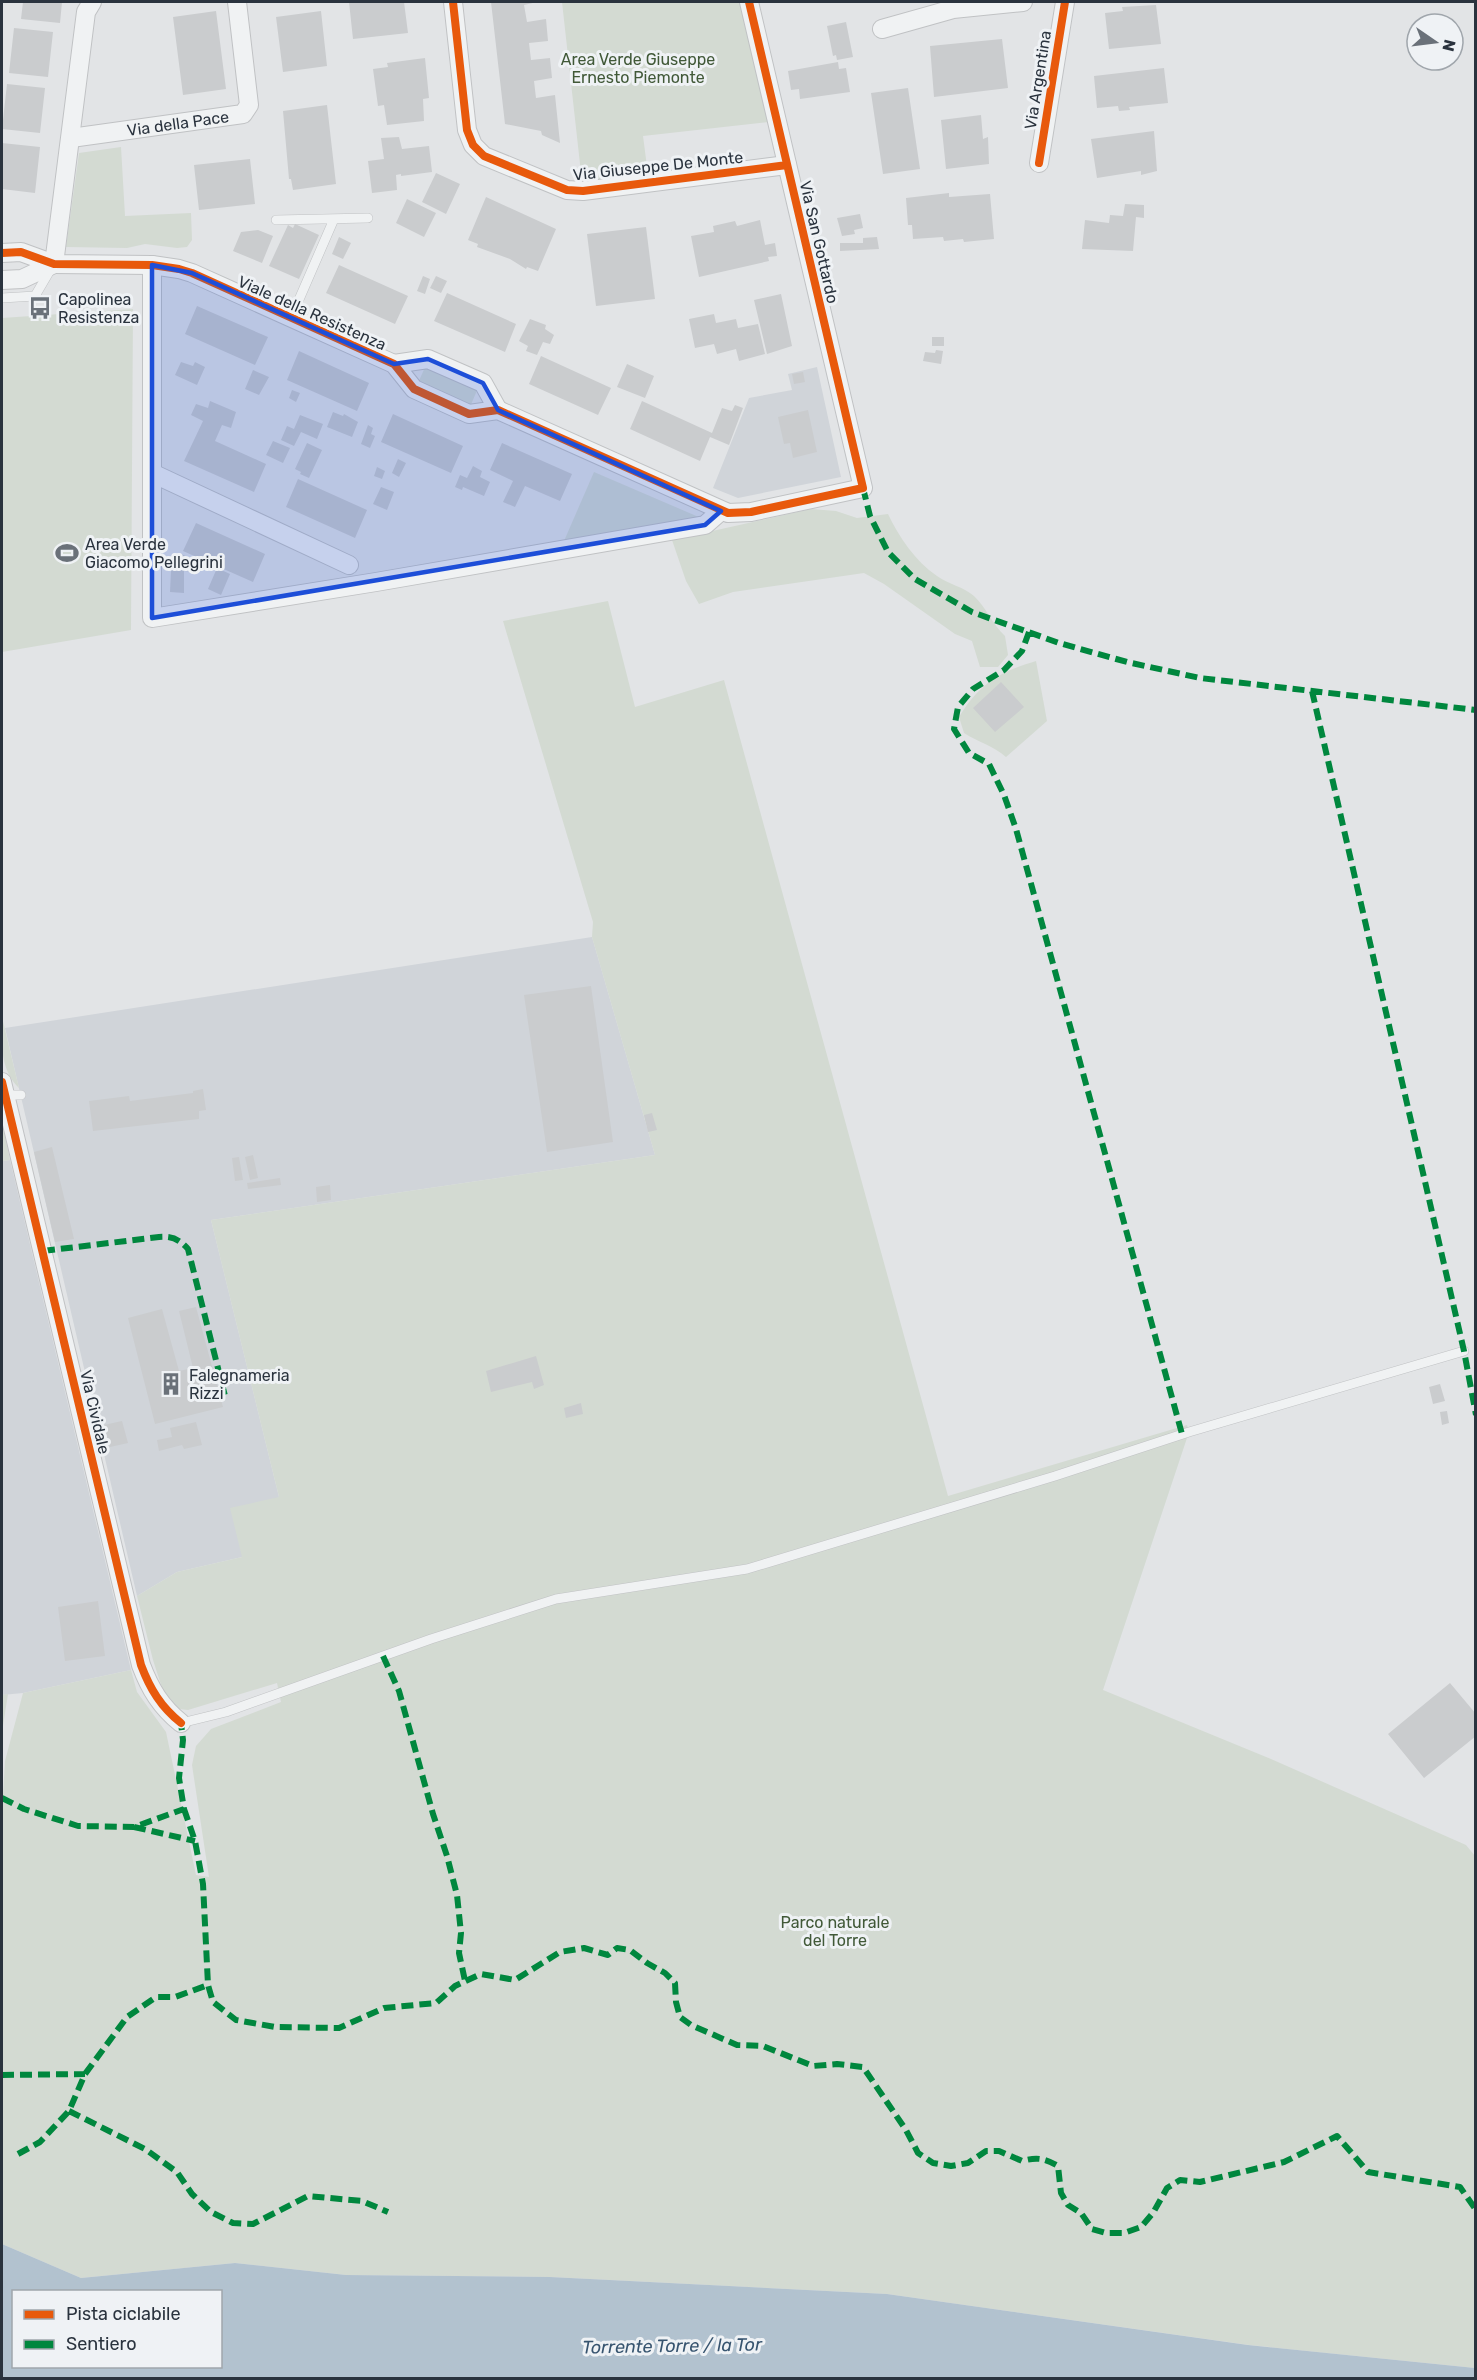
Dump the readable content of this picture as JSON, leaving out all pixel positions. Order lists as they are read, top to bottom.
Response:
{
  "streets": {
    "street": [
      "Via Argentina",
      "Via della Pace",
      "Via Giuseppe De Monte",
      "Via San Gottardo",
      "Viale della Resistenza",
      "Via Cividale"
    ]
  },
  "crossings": [
    ["Via Giuseppe De Monte", "Via San Gottardo"]
  ],
  "water": ["Torrente Torre / la Tor"],
  "parks": ["Area Verde Giuseppe Ernesto Piemonte", "Parco naturale del Torre"],
  "places": {
    "bus stop": ["Capolinea Resistenza"],
    "sports": ["Area Verde Giacomo Pellegrini"],
    "building": ["Falegnameria Rizzi"]
  },
  "legend": ["Pista ciclabile", "Sentiero"],
  "north": "right"
}
